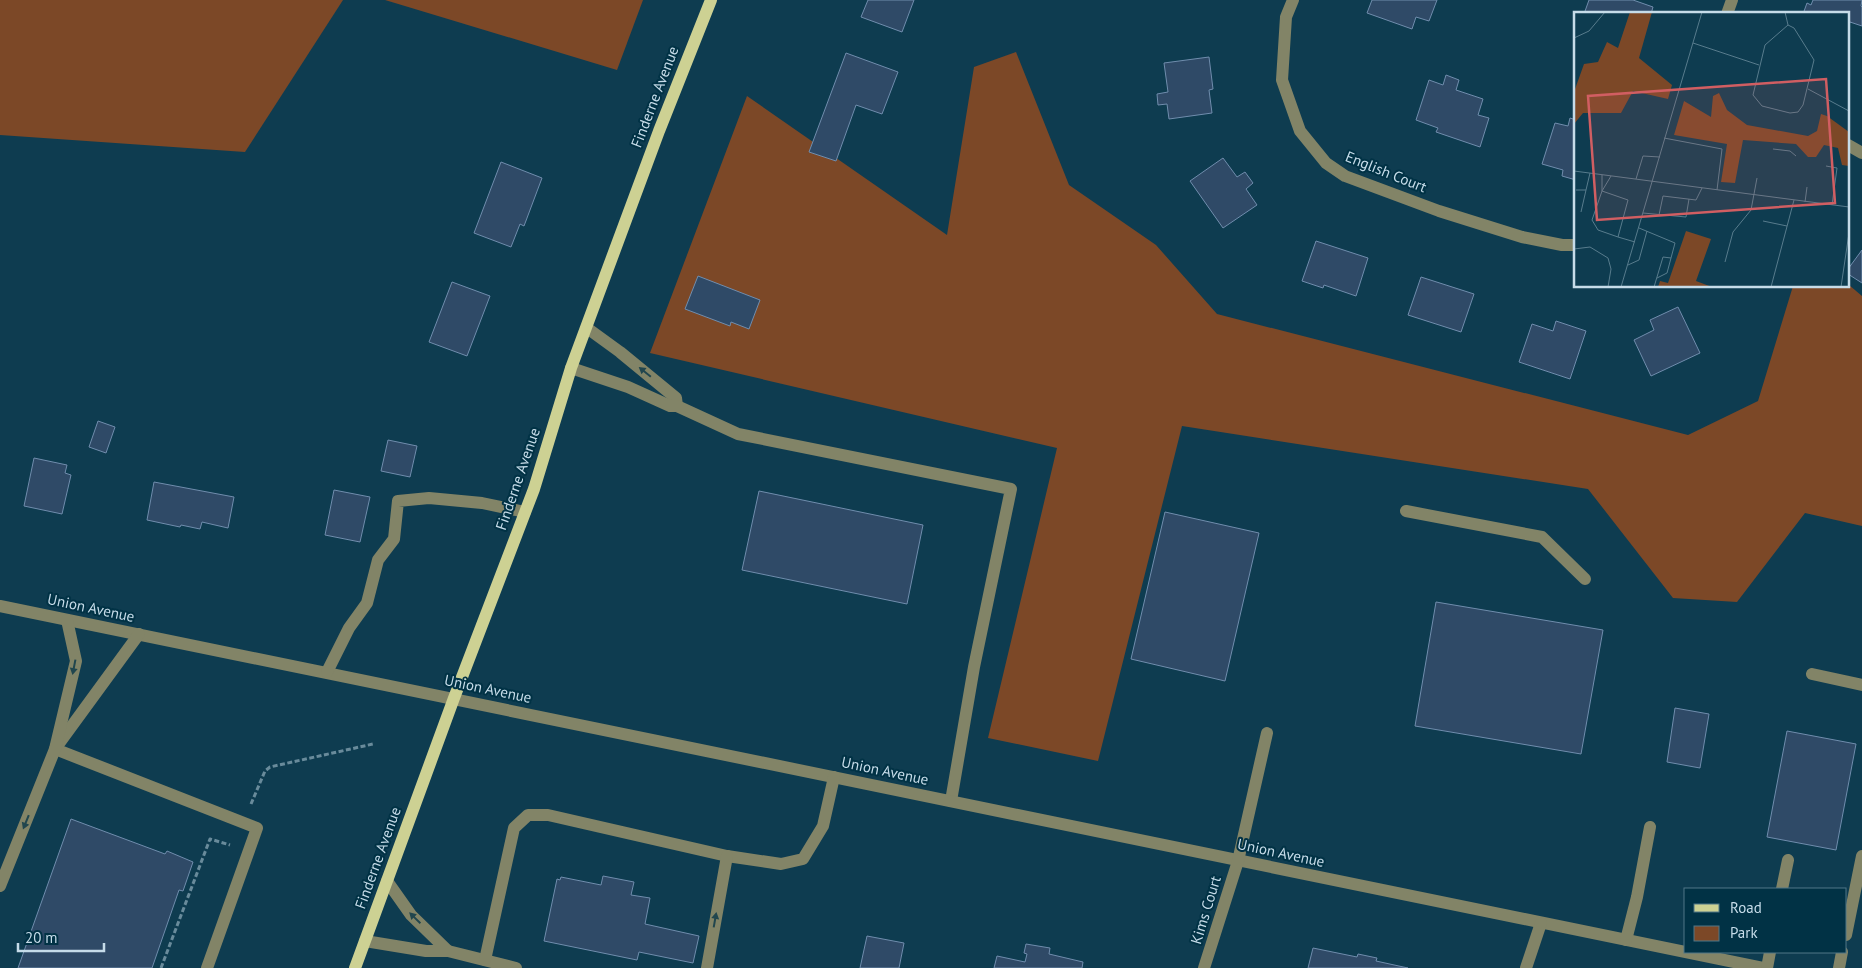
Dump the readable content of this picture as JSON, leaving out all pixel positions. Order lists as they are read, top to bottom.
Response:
{
  "streets": {
    "main road": ["Finderne Avenue"],
    "street": ["English Court", "Union Avenue", "Kims Court"]
  },
  "crossings": [
    ["Finderne Avenue", "Union Avenue"],
    ["Union Avenue", "Kims Court"]
  ],
  "legend": ["Road", "Park"],
  "scale_bar": "20 m"
}
